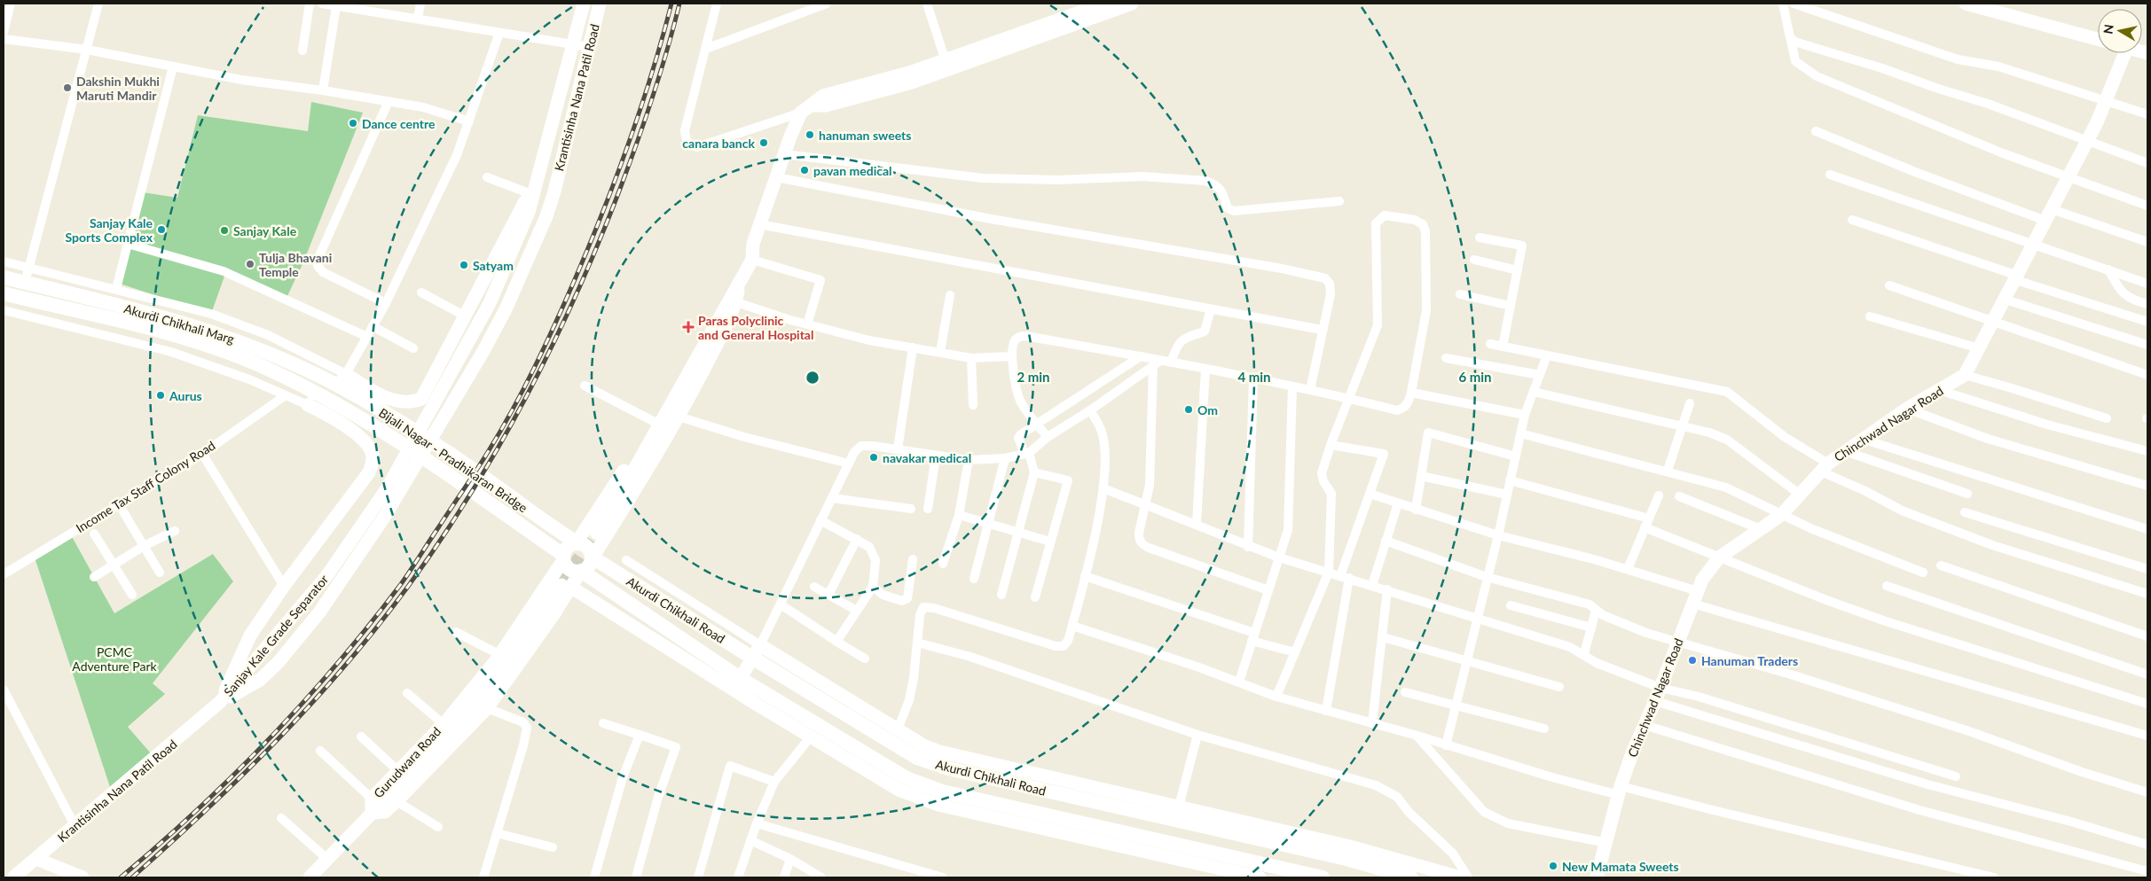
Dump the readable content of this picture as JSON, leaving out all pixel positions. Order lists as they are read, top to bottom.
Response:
{
  "streets": {
    "main road": ["Akurdi Chikhali Marg", "Bijali Nagar - Pradhikaran Bridge", "Akurdi Chikhali Road"],
    "street": [
      "Krantisinha Nana Patil Road",
      "Chinchwad Nagar Road",
      "Income Tax Staff Colony Road",
      "Sanjay Kale Grade Separator",
      "Gurudwara Road"
    ]
  },
  "crossings": [
    ["Krantisinha Nana Patil Road", "Sanjay Kale Grade Separator"],
    ["Akurdi Chikhali Marg", "Bijali Nagar - Pradhikaran Bridge"],
    ["Bijali Nagar - Pradhikaran Bridge", "Akurdi Chikhali Road"],
    ["Bijali Nagar - Pradhikaran Bridge", "Gurudwara Road"],
    ["Akurdi Chikhali Road", "Gurudwara Road"]
  ],
  "parks": ["PCMC Adventure Park"],
  "places": {
    "other": [
      "Dakshin Mukhi Maruti Mandir",
      "Dance centre",
      "hanuman sweets",
      "canara banck",
      "pavan medical",
      "Sanjay Kale Sports Complex",
      "Sanjay Kale",
      "Tulja Bhavani Temple",
      "Satyam",
      "Aurus",
      "Om",
      "navakar medical",
      "Hanuman Traders",
      "New Mamata Sweets"
    ],
    "health": ["Paras Polyclinic and General Hospital"]
  },
  "north": "left",
  "rings": ["2 min", "4 min", "6 min"]
}
